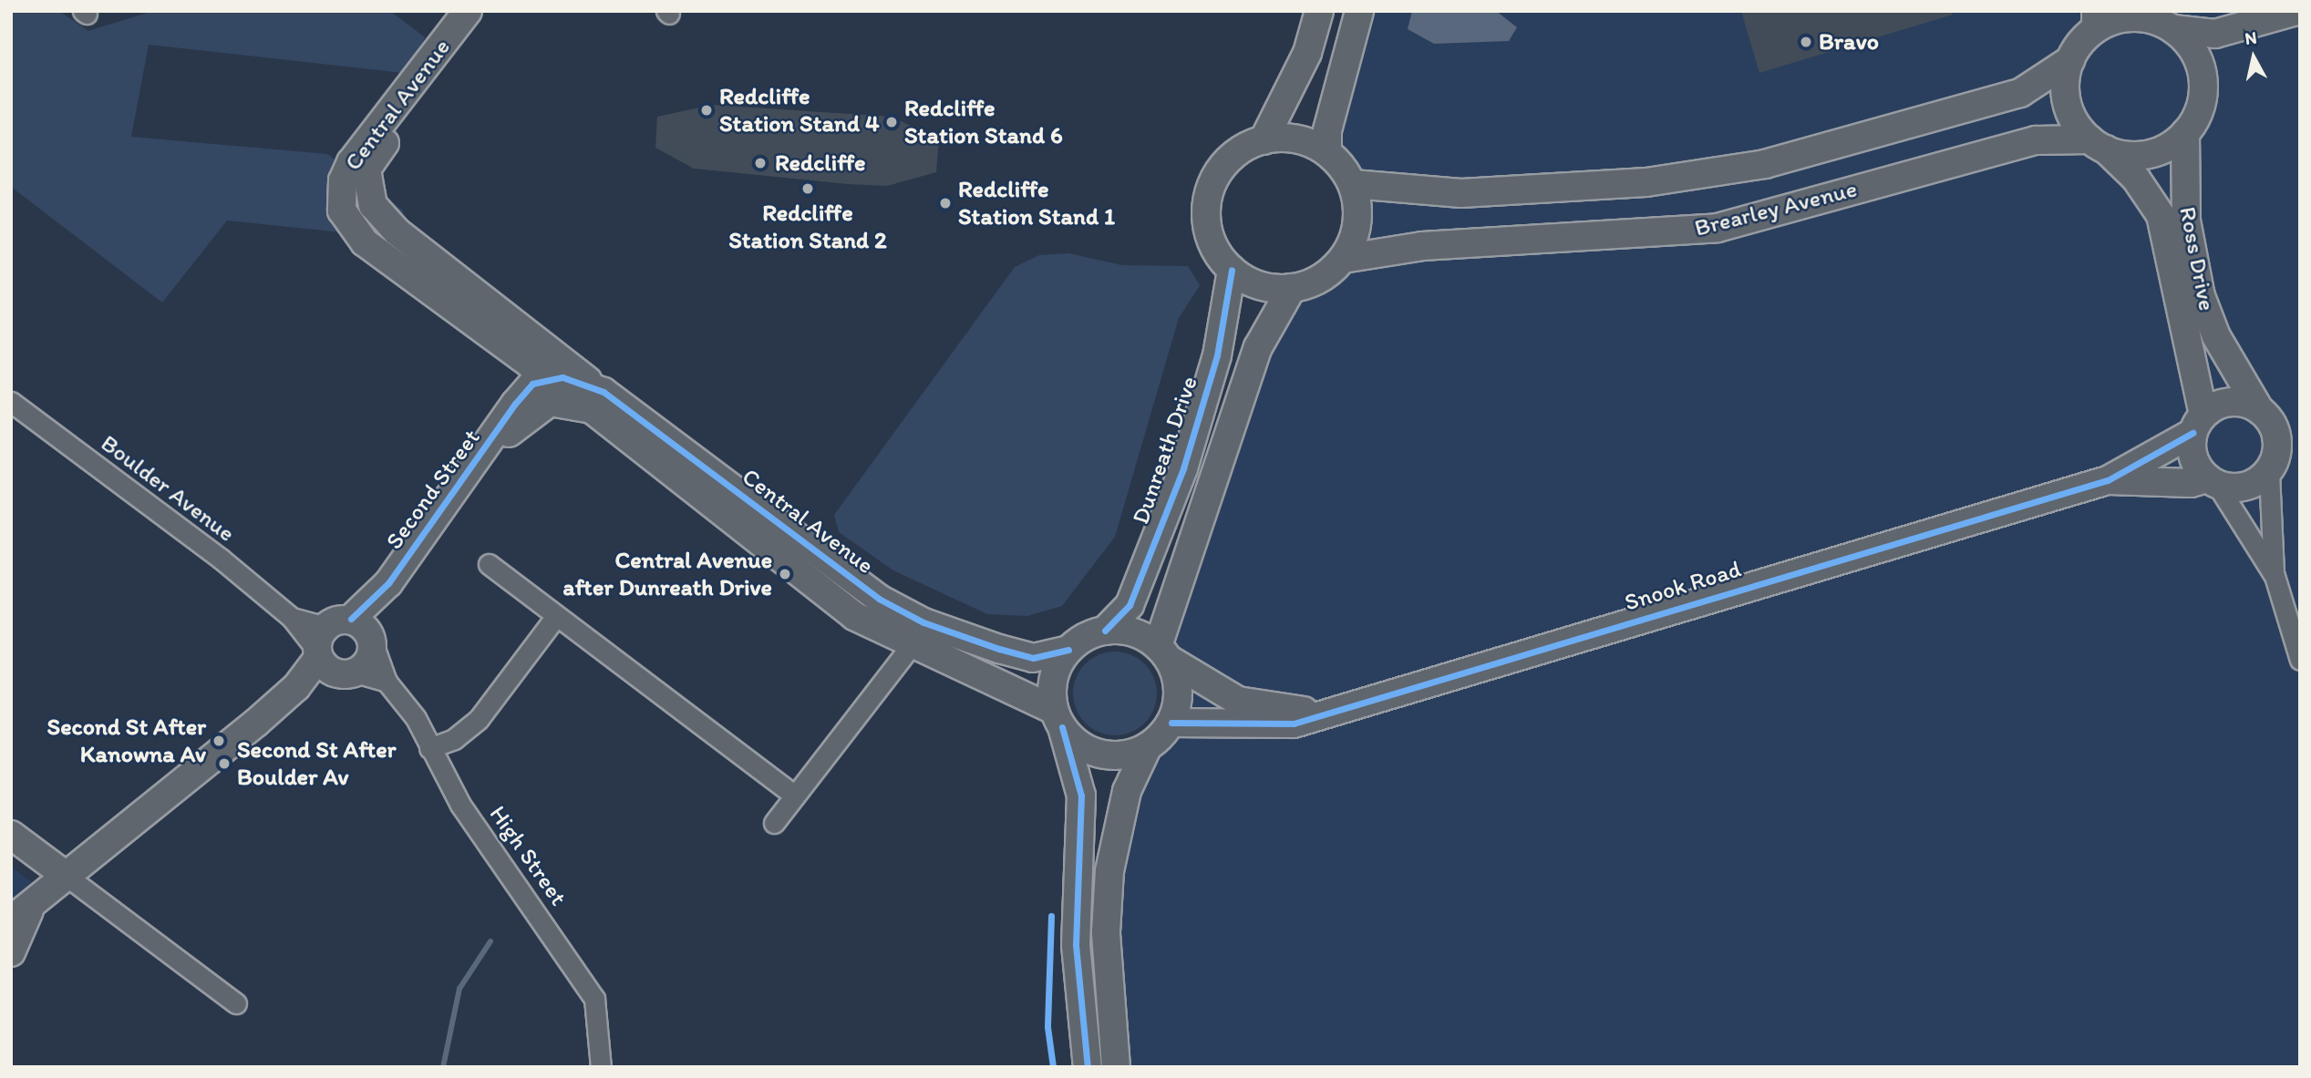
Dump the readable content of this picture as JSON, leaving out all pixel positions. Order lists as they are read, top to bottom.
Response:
{
  "streets": {
    "main road": [
      "Central Avenue",
      "Brearley Avenue",
      "Ross Drive",
      "Dunreath Drive",
      "Second Street",
      "Snook Road"
    ],
    "street": ["Boulder Avenue", "High Street"]
  },
  "crossings": [
    ["Central Avenue", "Dunreath Drive"],
    ["Central Avenue", "Second Street"],
    ["Central Avenue", "Snook Road"],
    ["Brearley Avenue", "Ross Drive"],
    ["Brearley Avenue", "Dunreath Drive"],
    ["Ross Drive", "Snook Road"],
    ["Dunreath Drive", "Snook Road"],
    ["Boulder Avenue", "Second Street"],
    ["Boulder Avenue", "High Street"]
  ],
  "places": [
    "Bravo",
    "Redcliffe Station Stand 4",
    "Redcliffe Station Stand 6",
    "Redcliffe",
    "Redcliffe Station Stand 2",
    "Redcliffe Station Stand 1",
    "Central Avenue after Dunreath Drive",
    "Second St After Kanowna Av",
    "Second St After Boulder Av"
  ],
  "north": "top"
}
